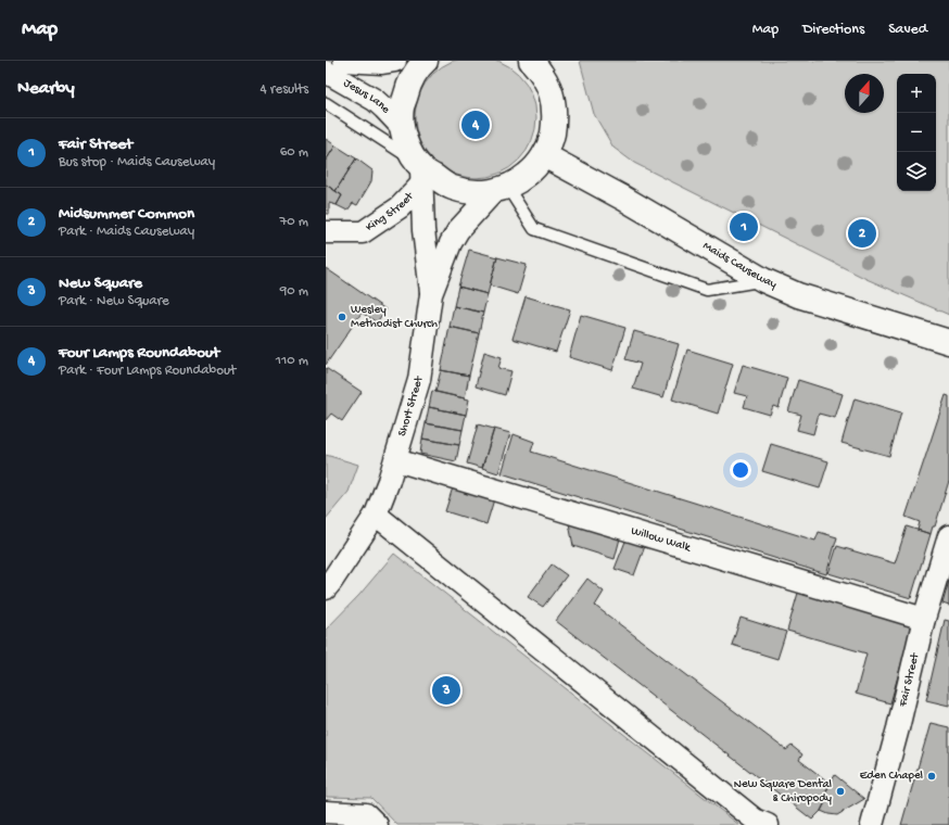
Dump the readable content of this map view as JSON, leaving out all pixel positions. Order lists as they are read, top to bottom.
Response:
{
  "streets": {
    "street": [
      "Jesus Lane",
      "King Street",
      "Maids Causeway",
      "Short Street",
      "Willow Walk",
      "Fair Street"
    ]
  },
  "crossings": [
    ["King Street", "Short Street"],
    ["Short Street", "Willow Walk"],
    ["Willow Walk", "Fair Street"]
  ],
  "places": ["Wesley Methodist Church", "Eden Chapel", "New Square Dental & Chiropody"],
  "north": "top",
  "page": {
    "header": "Map",
    "nav": ["Map", "Directions", "Saved"],
    "heading": ["Nearby", "4 results"],
    "map_buttons": ["+", "−"],
    "pins": [
      "4",
      "1",
      "2",
      "3"
    ],
    "list": [
      {
        "mark": "1",
        "name": "Fair Street",
        "note": "Bus stop · Maids Causeway",
        "value": "60 m"
      },
      {
        "mark": "2",
        "name": "Midsummer Common",
        "note": "Park · Maids Causeway",
        "value": "70 m"
      },
      {
        "mark": "3",
        "name": "New Square",
        "note": "Park · New Square",
        "value": "90 m"
      },
      {
        "mark": "4",
        "name": "Four Lamps Roundabout",
        "note": "Park · Four Lamps Roundabout",
        "value": "110 m"
      }
    ]
  }
}
